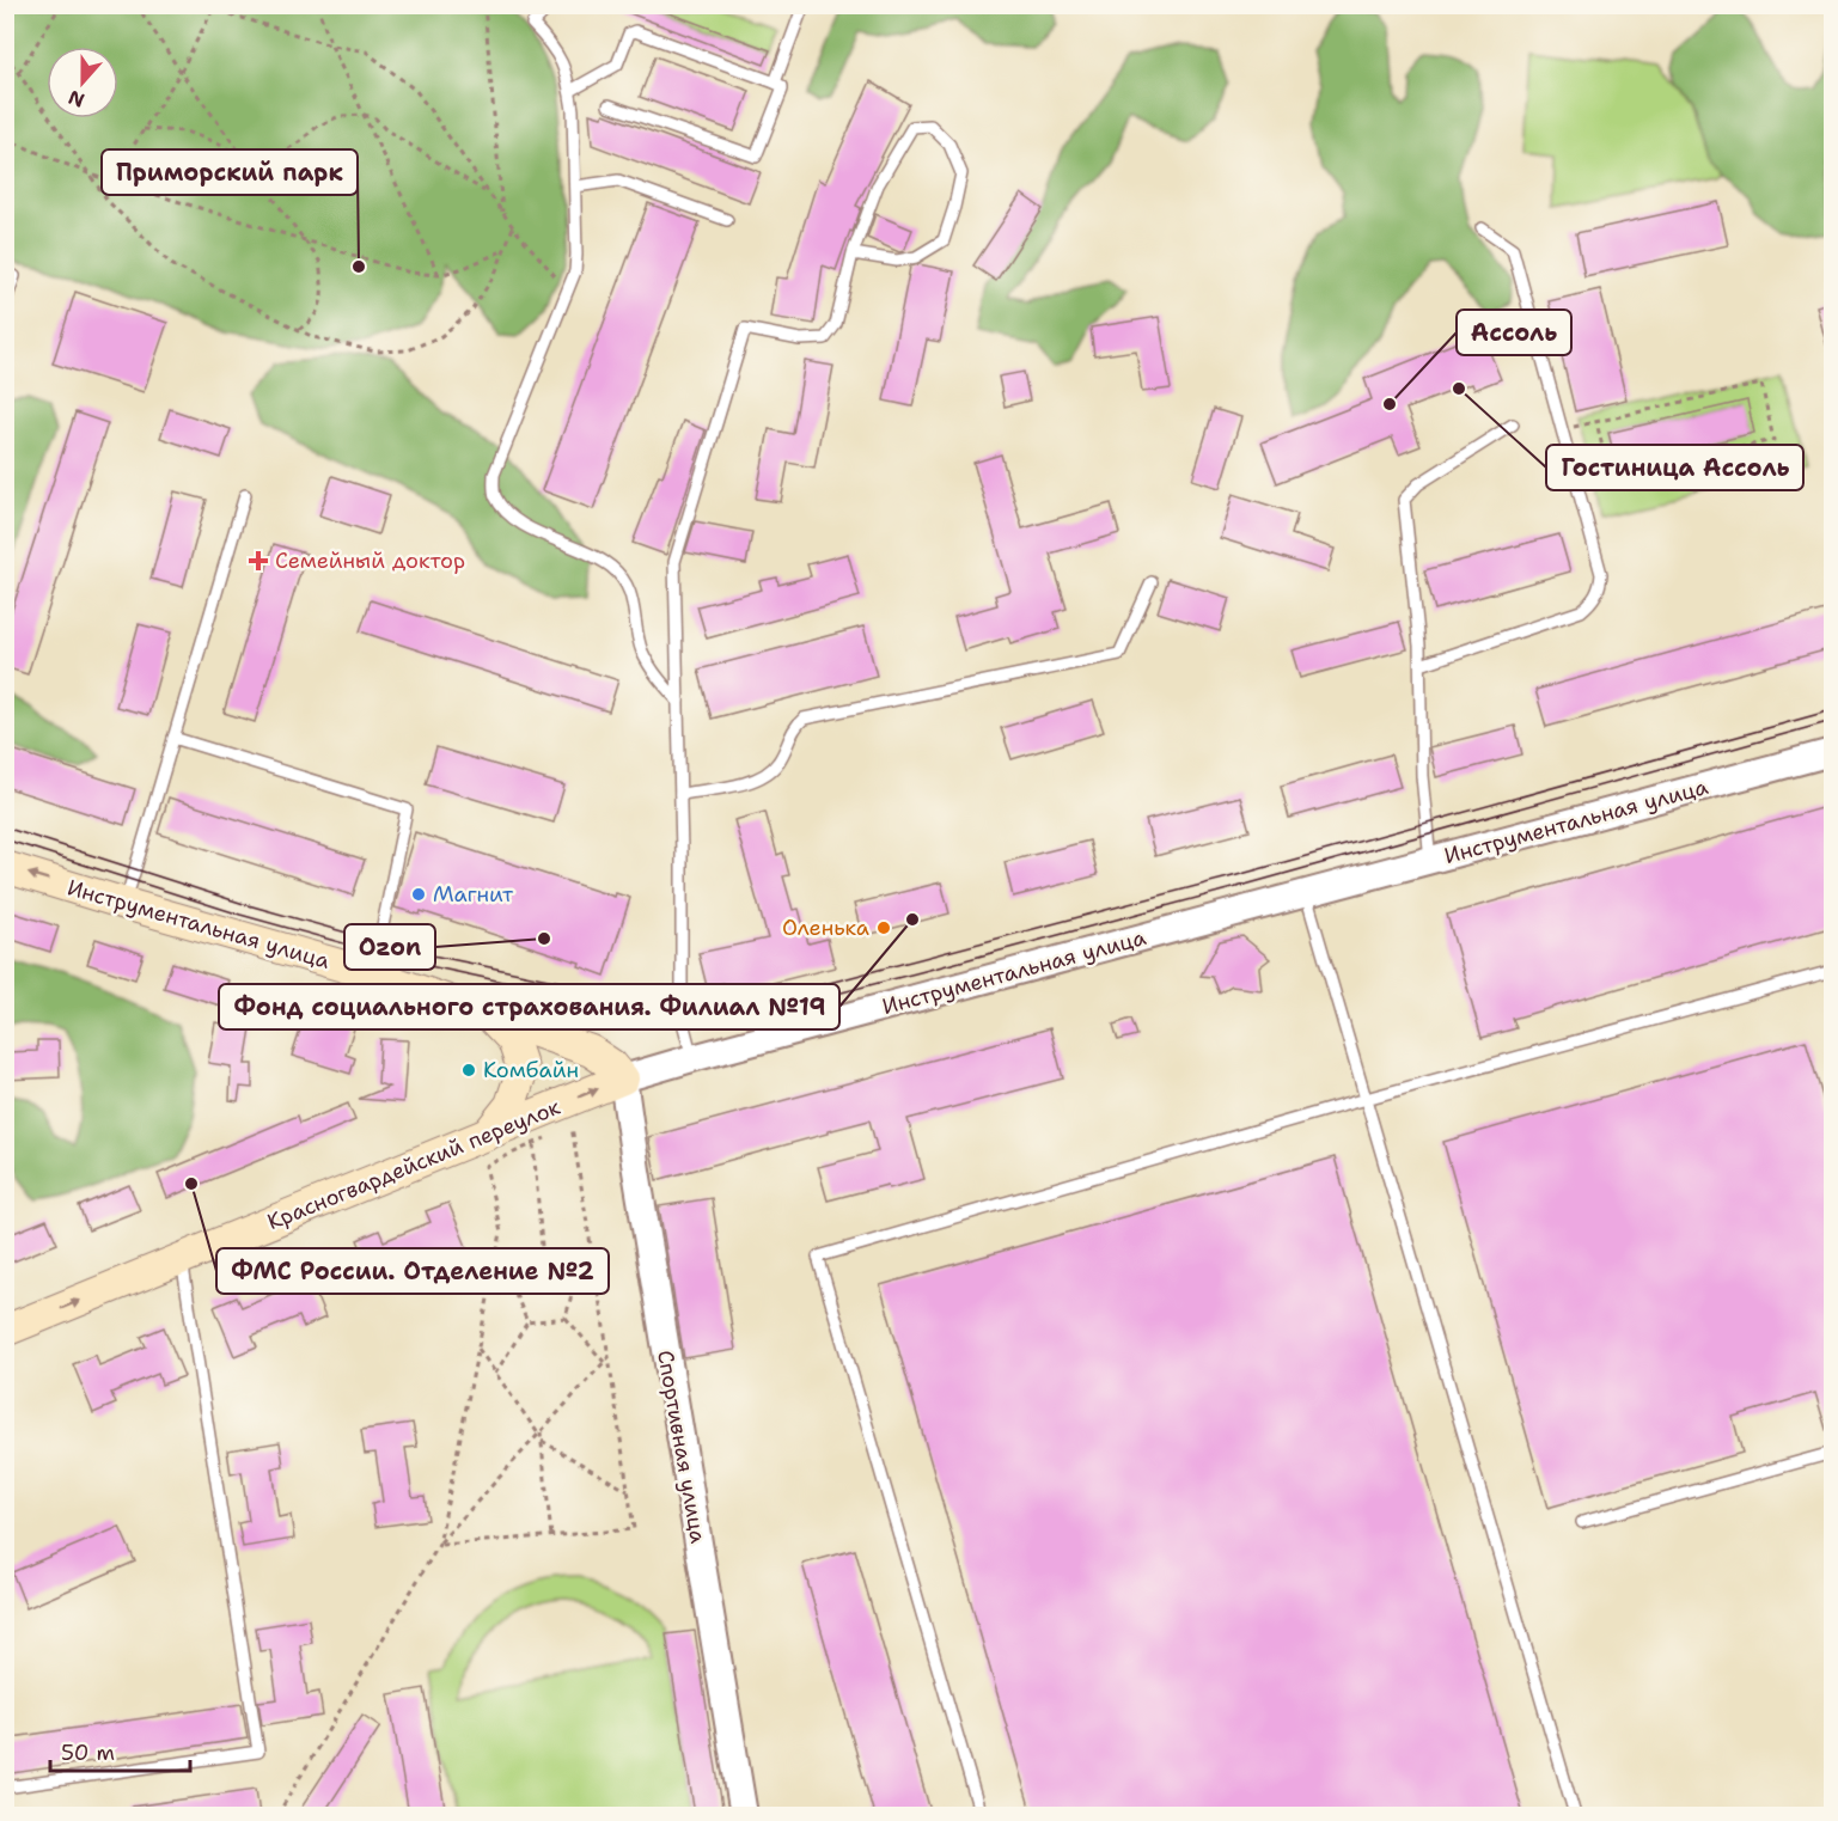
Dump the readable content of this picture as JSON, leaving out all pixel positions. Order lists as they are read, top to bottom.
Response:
{
  "streets": {
    "main road": ["Инструментальная улица", "Красногвардейский переулок"],
    "street": ["Спортивная улица"]
  },
  "crossings": [
    ["Инструментальная улица", "Красногвардейский переулок"],
    ["Инструментальная улица", "Спортивная улица"],
    ["Красногвардейский переулок", "Спортивная улица"]
  ],
  "one_way": ["Красногвардейский переулок"],
  "places": {
    "other": [
      "Приморский парк",
      "Гостиница Ассоль",
      "Ассоль",
      "Магнит",
      "Фонд социального страхования. Филиал №19",
      "Оленька",
      "Ozon",
      "Комбайн",
      "ФМС России. Отделение №2"
    ],
    "health": ["Семейный доктор"]
  },
  "scale_bar": "50 m",
  "north": "bottom"
}
